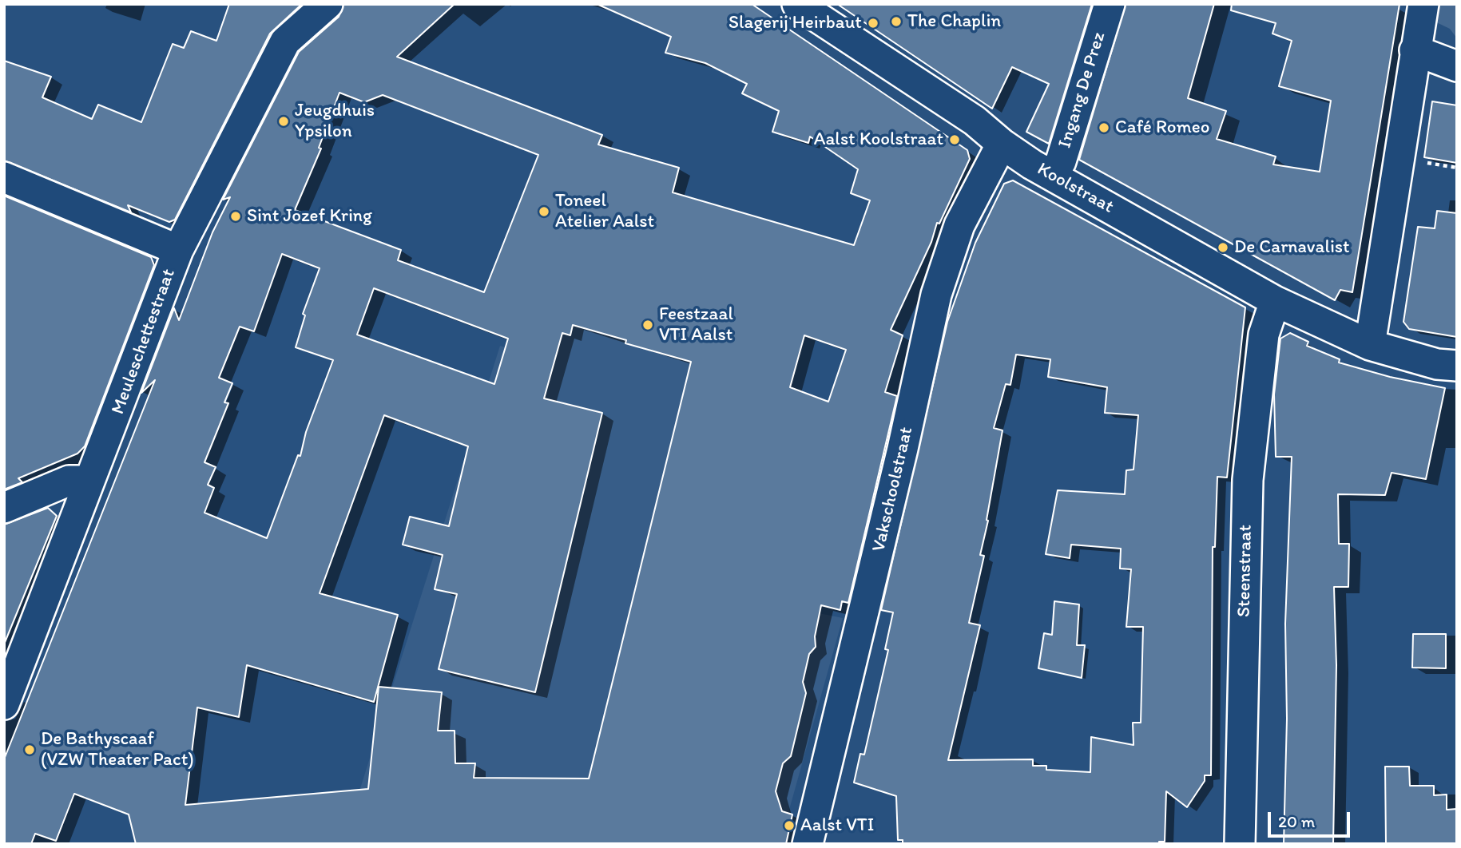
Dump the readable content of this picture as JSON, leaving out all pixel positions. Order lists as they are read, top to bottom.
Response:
{
  "streets": {
    "street": [
      "Ingang De Prez",
      "Koolstraat",
      "Meuleschettestraat",
      "Vakschoolstraat",
      "Steenstraat"
    ]
  },
  "crossings": [
    ["Ingang De Prez", "Koolstraat"],
    ["Koolstraat", "Vakschoolstraat"],
    ["Koolstraat", "Steenstraat"]
  ],
  "places": [
    "The Chaplin",
    "Slagerij Heirbaut",
    "Jeugdhuis Ypsilon",
    "Café Romeo",
    "Aalst Koolstraat",
    "Toneel Atelier Aalst",
    "Sint Jozef Kring",
    "De Carnavalist",
    "Feestzaal VTI Aalst",
    "De Bathyscaaf (VZW Theater Pact)",
    "Aalst VTI"
  ],
  "scale_bar": "20 m"
}
